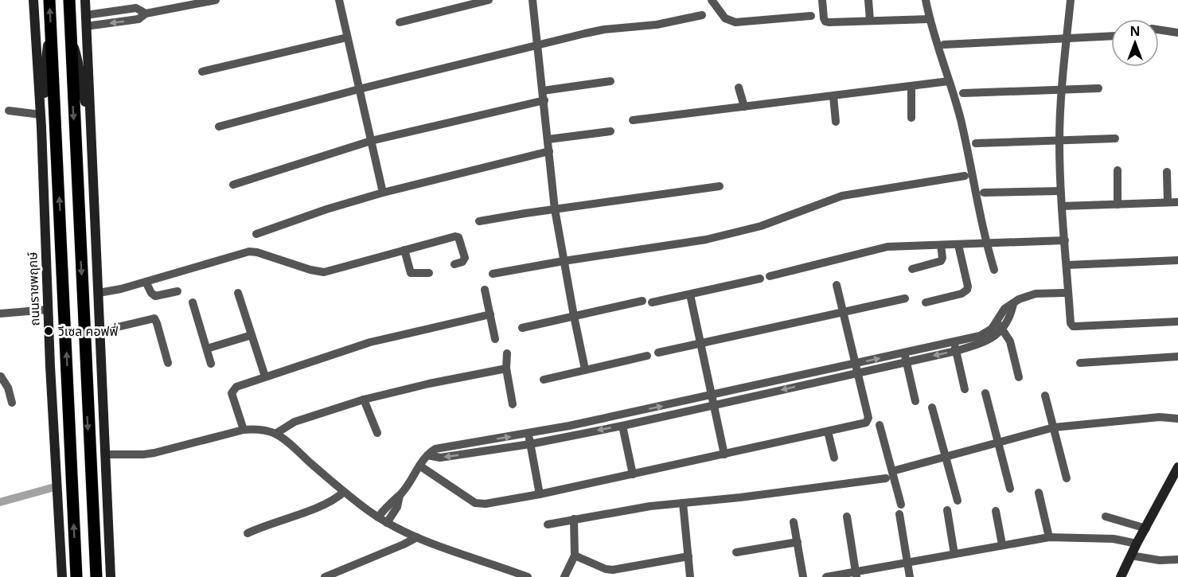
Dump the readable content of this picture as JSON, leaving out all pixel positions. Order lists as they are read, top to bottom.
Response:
{
  "streets": {
    "main road": ["ถนนราชพฤกษ์"]
  },
  "places": ["วีเซล คอฟฟี่"],
  "north": "top"
}
